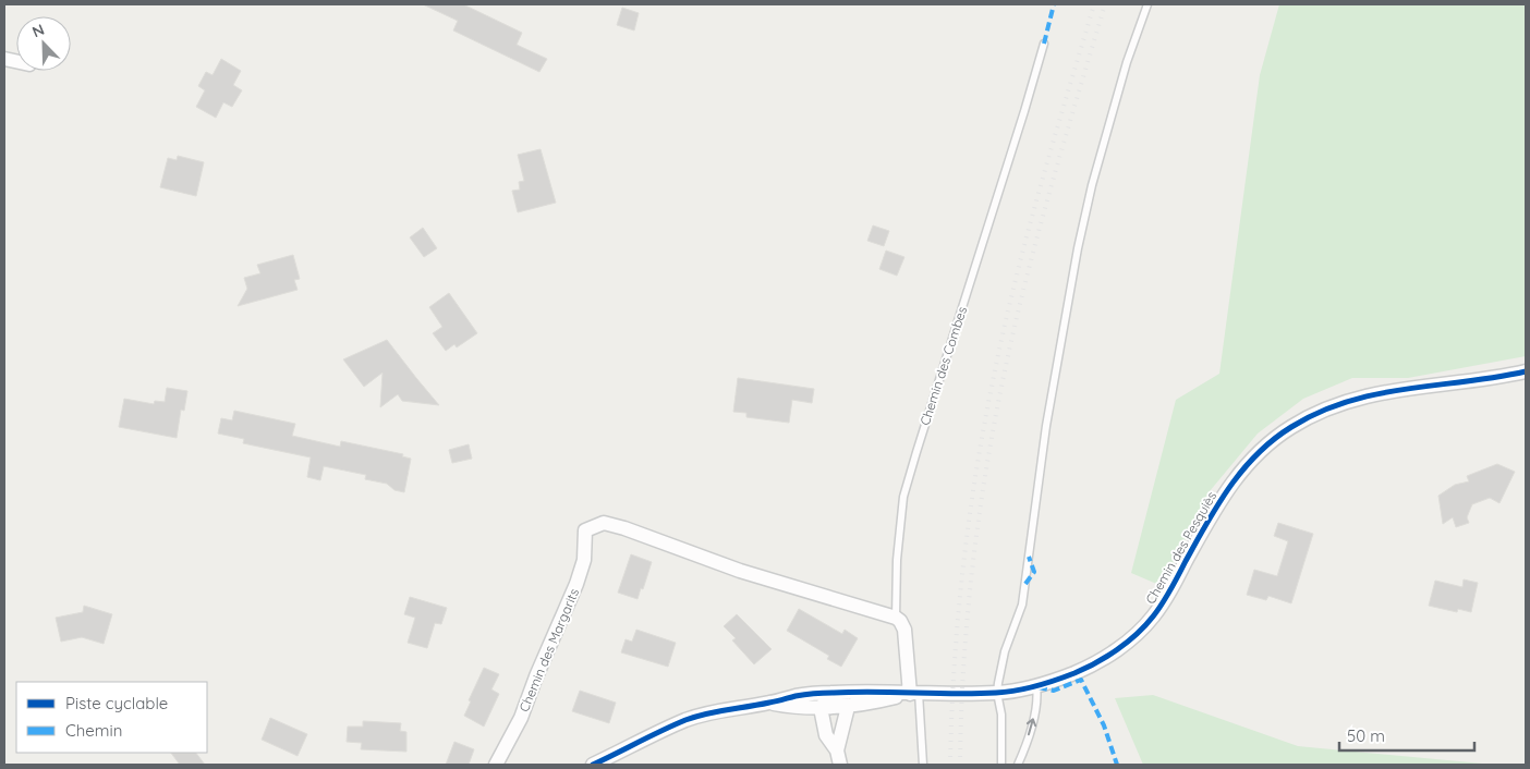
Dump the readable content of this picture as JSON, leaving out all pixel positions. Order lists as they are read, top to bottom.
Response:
{
  "streets": {
    "street": ["Chemin des Combes", "Chemin des Pesquiès", "Chemin des Margarits"]
  },
  "crossings": [
    ["Chemin des Combes", "Chemin des Pesquiès"],
    ["Chemin des Combes", "Chemin des Margarits"]
  ],
  "legend": ["Piste cyclable", "Chemin"],
  "scale_bar": "50 m",
  "north": "top left"
}
